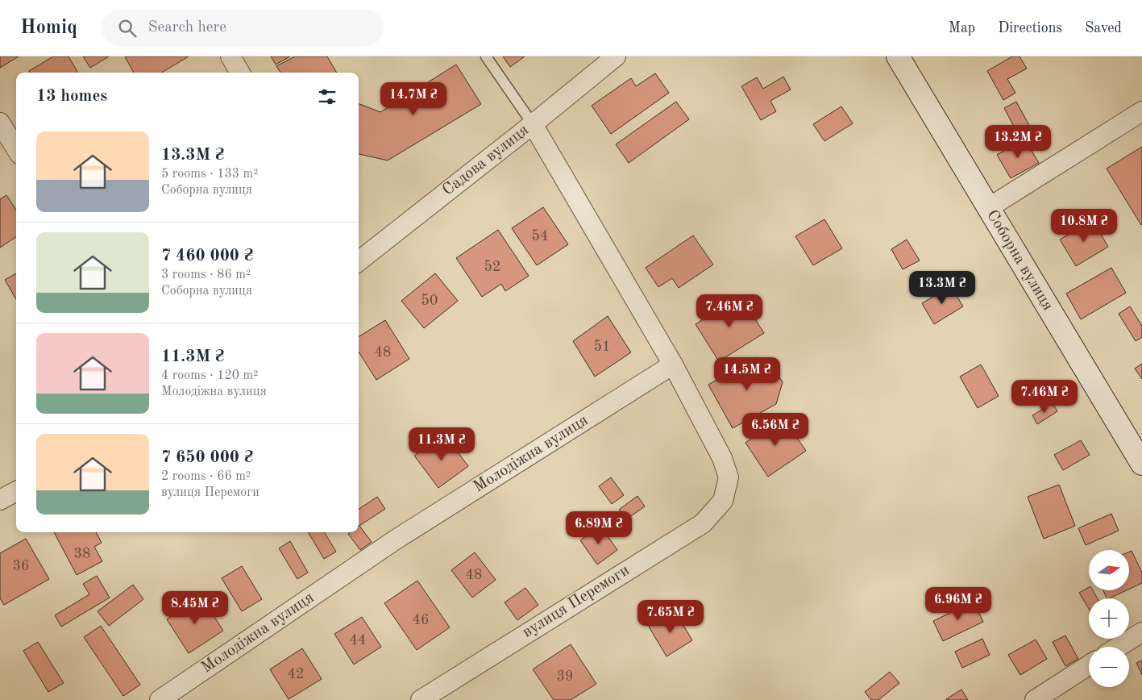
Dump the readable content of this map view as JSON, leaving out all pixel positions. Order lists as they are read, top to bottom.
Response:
{
  "streets": {
    "main road": ["Соборна вулиця"],
    "street": ["Садова вулиця", "Молодіжна вулиця", "вулиця Перемоги"]
  },
  "crossings": [
    ["Молодіжна вулиця", "вулиця Перемоги"]
  ],
  "house_numbers": [
    "54",
    "52",
    "50",
    "51",
    "48",
    "38",
    "36",
    "48",
    "46",
    "44",
    "42",
    "39"
  ],
  "north": "right",
  "page": {
    "header": "Homiq",
    "search": "Search here",
    "nav": ["Map", "Directions", "Saved"],
    "heading": "13 homes",
    "price": [
      "14.7M ₴",
      "13.2M ₴",
      "10.8M ₴",
      "13.3M ₴",
      "7.46M ₴",
      "14.5M ₴",
      "7.46M ₴",
      "6.56M ₴",
      "11.3M ₴",
      "6.89M ₴",
      "6.96M ₴",
      "8.45M ₴",
      "7.65M ₴"
    ],
    "list": [
      {
        "name": "13.3M ₴",
        "note": "5 rooms · 133 m² · Соборна вулиця"
      },
      {
        "name": "7 460 000 ₴",
        "note": "3 rooms · 86 m² · Соборна вулиця"
      },
      {
        "name": "11.3M ₴",
        "note": "4 rooms · 120 m² · Молодіжна вулиця"
      },
      {
        "name": "7 650 000 ₴",
        "note": "2 rooms · 66 m² · вулиця Перемоги"
      }
    ],
    "map_buttons": ["+", "−"]
  }
}
